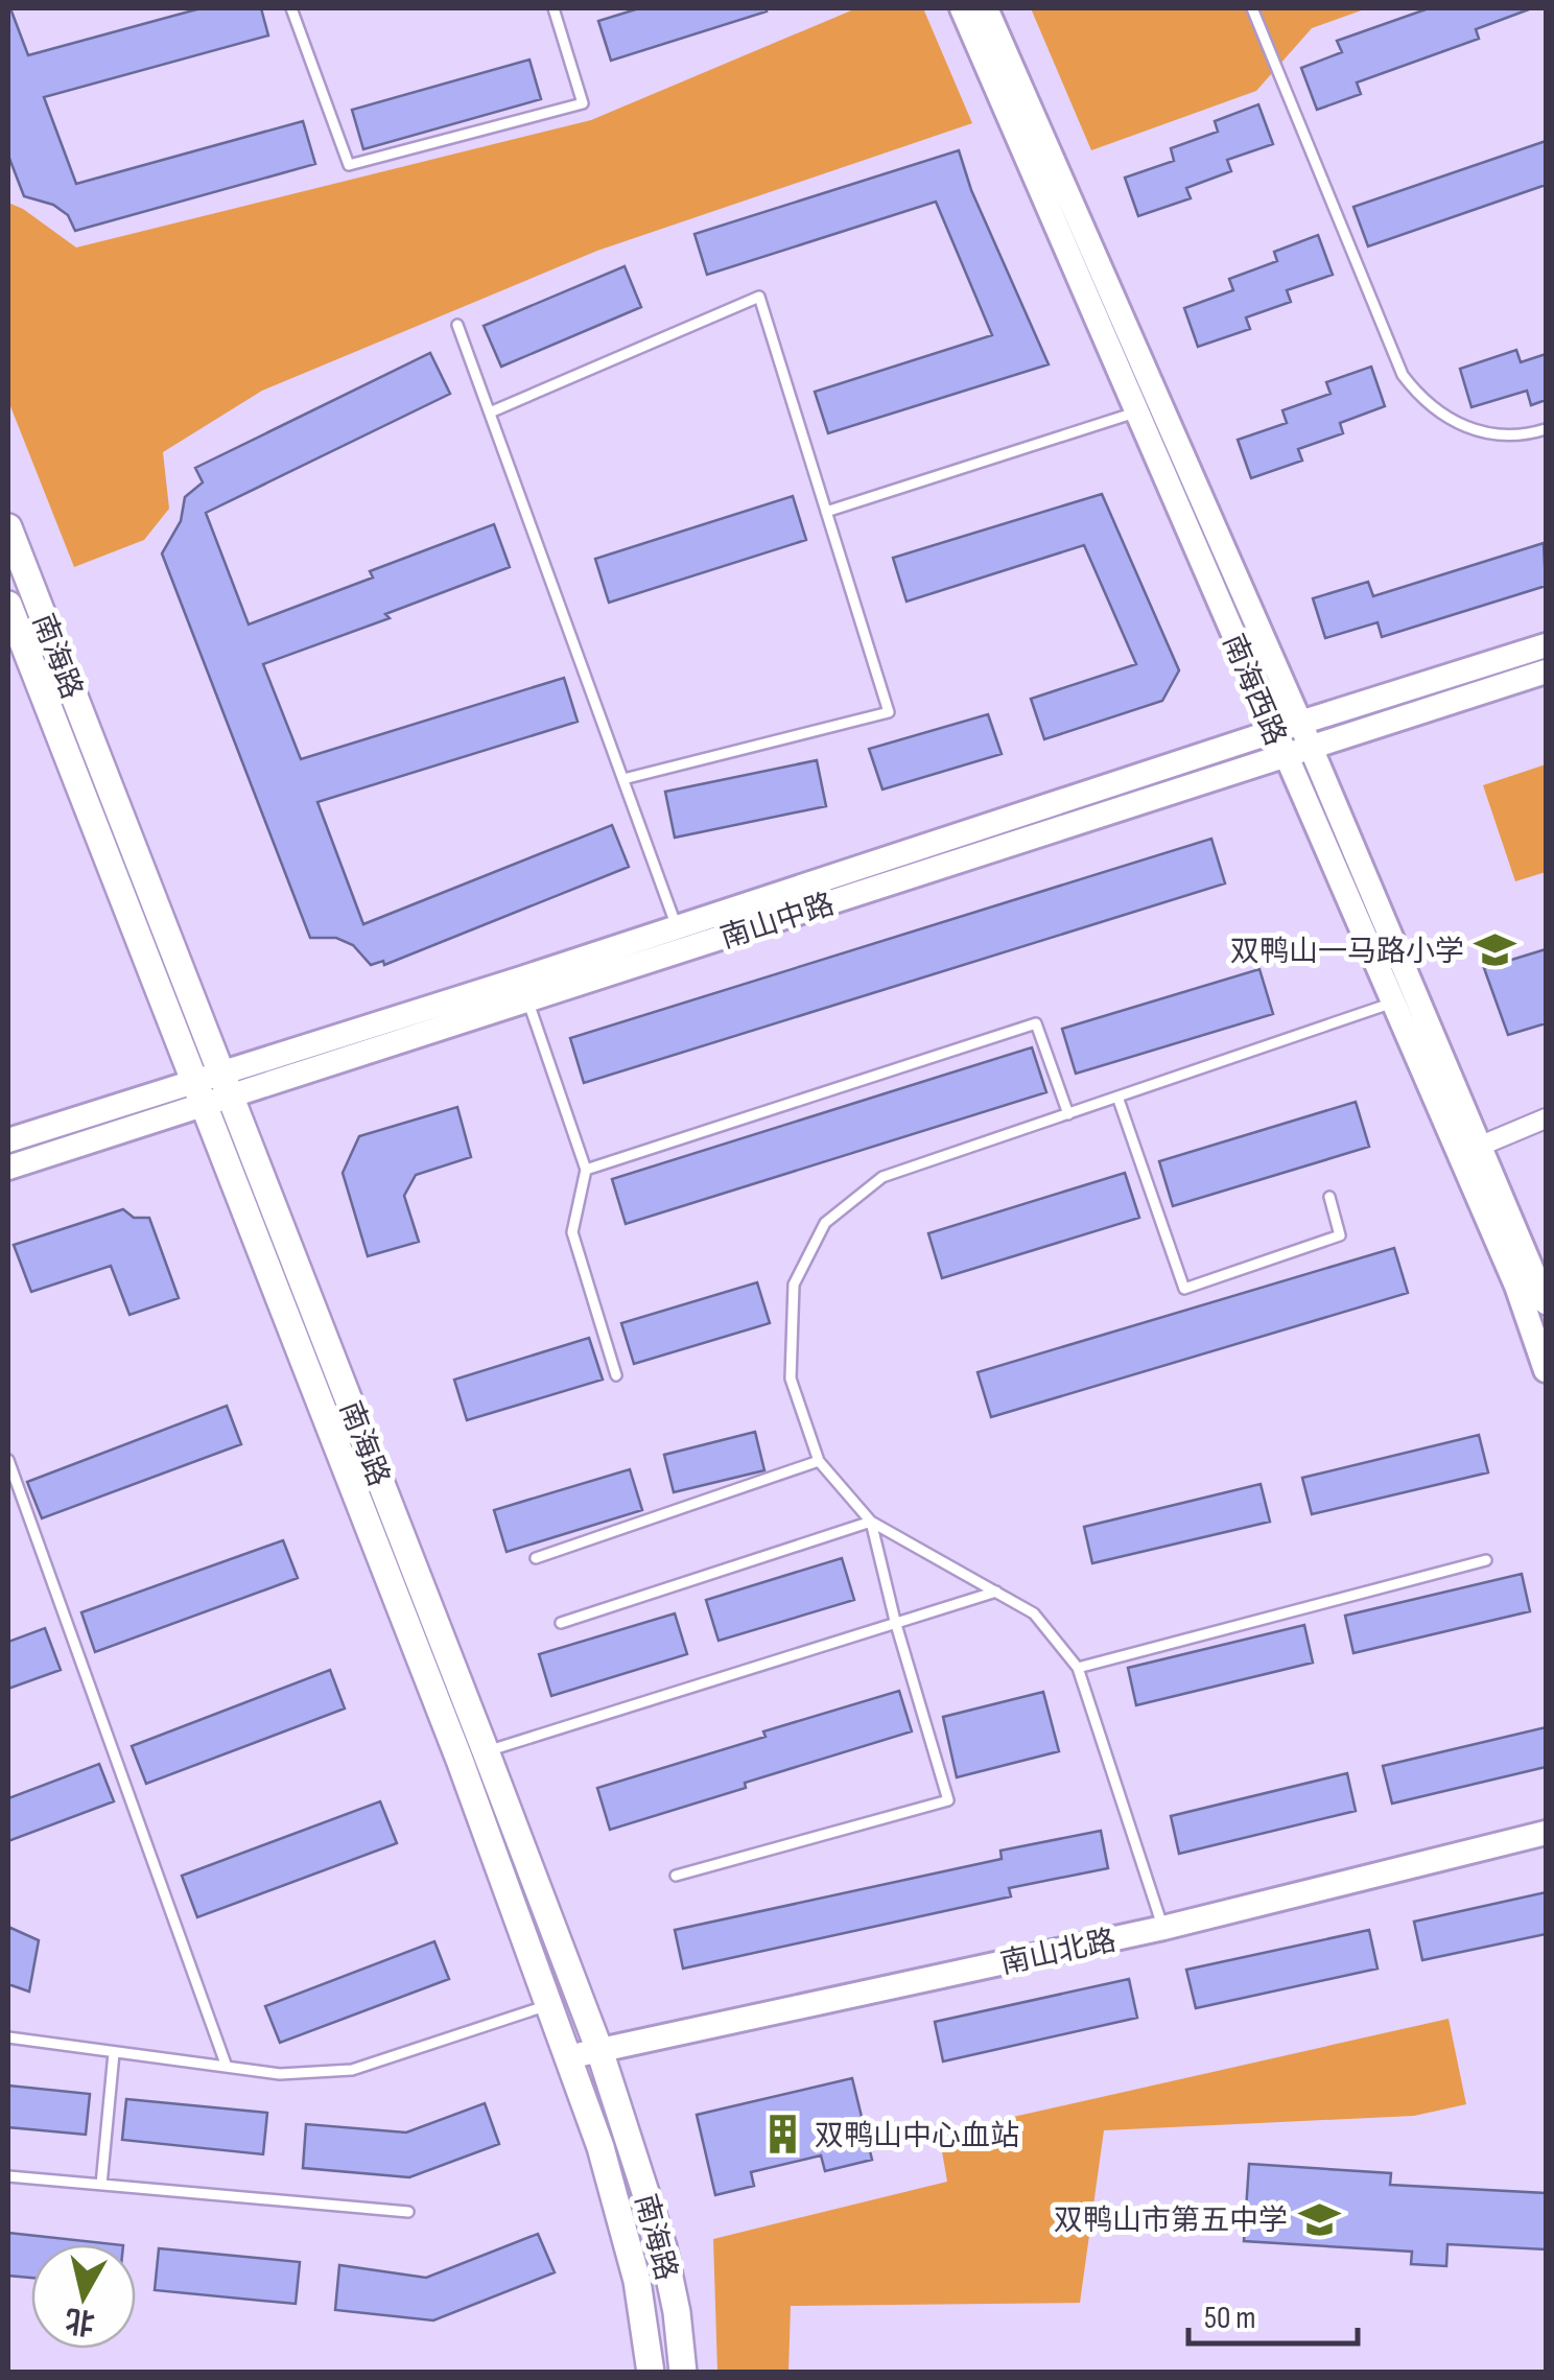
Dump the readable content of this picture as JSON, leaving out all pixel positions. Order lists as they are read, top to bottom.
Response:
{
  "streets": {
    "main road": ["南海路"],
    "street": ["南海西路", "南山中路", "南山北路"]
  },
  "crossings": [
    ["南海路", "南山中路"],
    ["南海路", "南山北路"],
    ["南海西路", "南山中路"]
  ],
  "places": {
    "school or university": ["双鸭山一马路小学", "双鸭山市第五中学"],
    "building": ["双鸭山中心血站"]
  },
  "scale_bar": "50 m",
  "north": "bottom"
}
